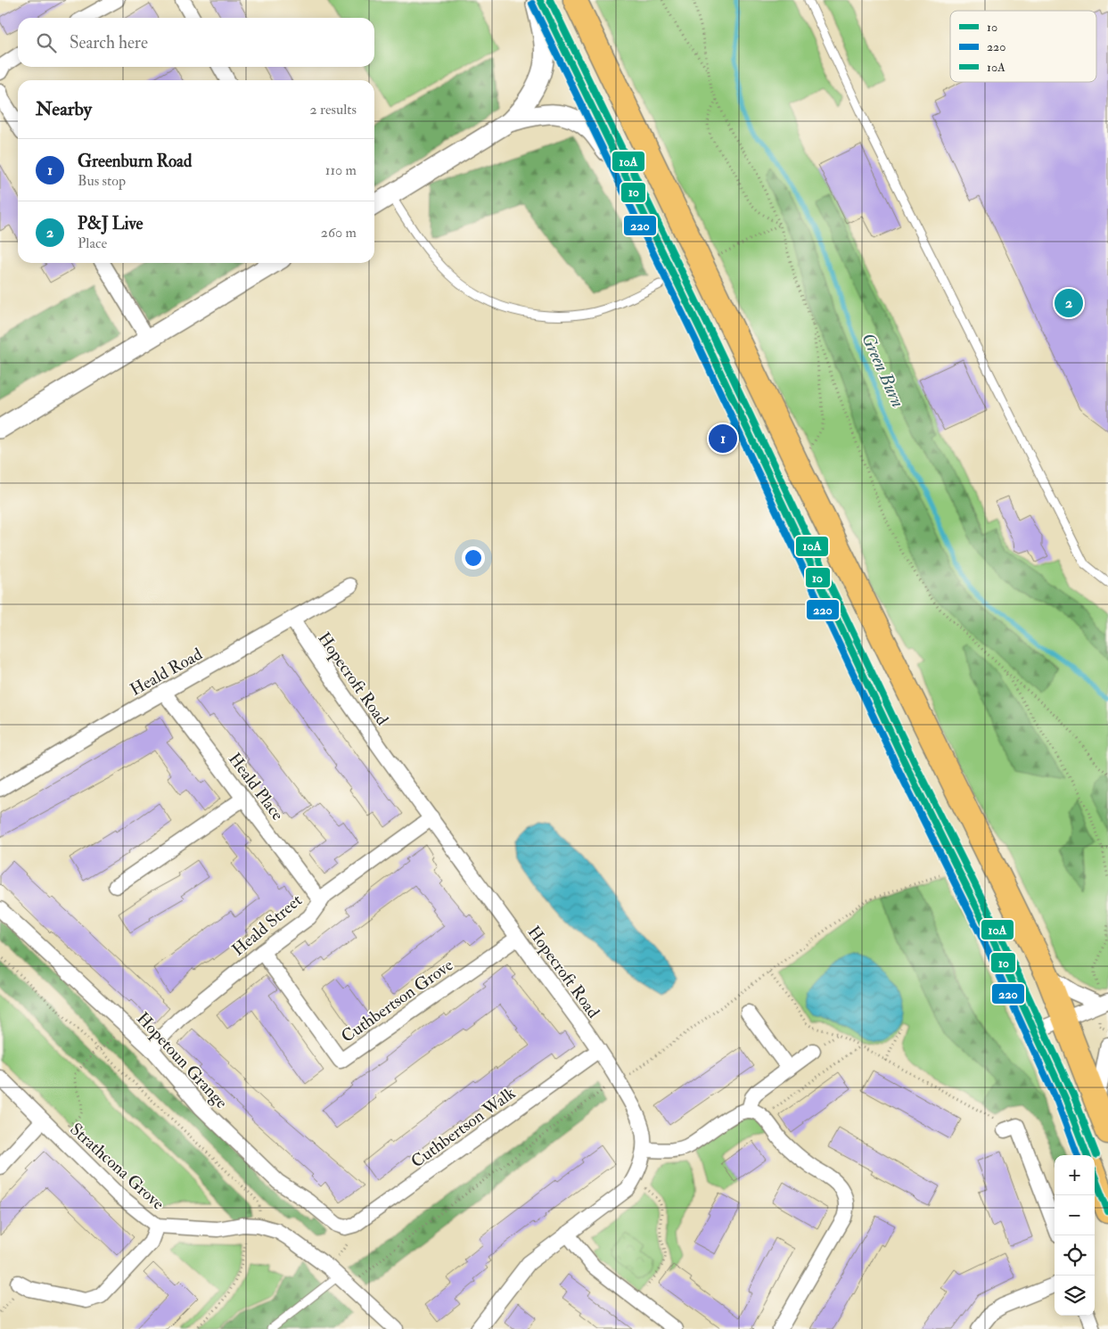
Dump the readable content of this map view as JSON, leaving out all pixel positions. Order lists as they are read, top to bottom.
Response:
{
  "streets": {
    "street": [
      "Heald Road",
      "Hopecroft Road",
      "Heald Place",
      "Heald Street",
      "Cuthbertson Grove",
      "Hopetoun Grange",
      "Cuthbertson Walk",
      "Strathcona Grove"
    ]
  },
  "crossings": [
    ["Heald Road", "Hopecroft Road"],
    ["Heald Road", "Heald Place"],
    ["Hopecroft Road", "Heald Street"],
    ["Hopecroft Road", "Cuthbertson Grove"],
    ["Hopecroft Road", "Cuthbertson Walk"],
    ["Heald Place", "Heald Street"],
    ["Heald Street", "Cuthbertson Grove"],
    ["Heald Street", "Hopetoun Grange"],
    ["Hopetoun Grange", "Cuthbertson Walk"]
  ],
  "water": ["Green Burn"],
  "lines": ["transit line 10", "transit line 10A", "transit line 220"],
  "legend": ["10", "220", "10A"],
  "page": {
    "search": "Search here",
    "heading": ["Nearby", "2 results"],
    "list": [
      {
        "mark": "1",
        "name": "Greenburn Road",
        "note": "Bus stop",
        "value": "110 m"
      },
      {
        "mark": "2",
        "name": "P&J Live",
        "note": "Place",
        "value": "260 m"
      }
    ],
    "pins": ["2", "1"],
    "map_buttons": ["+", "−"]
  }
}
